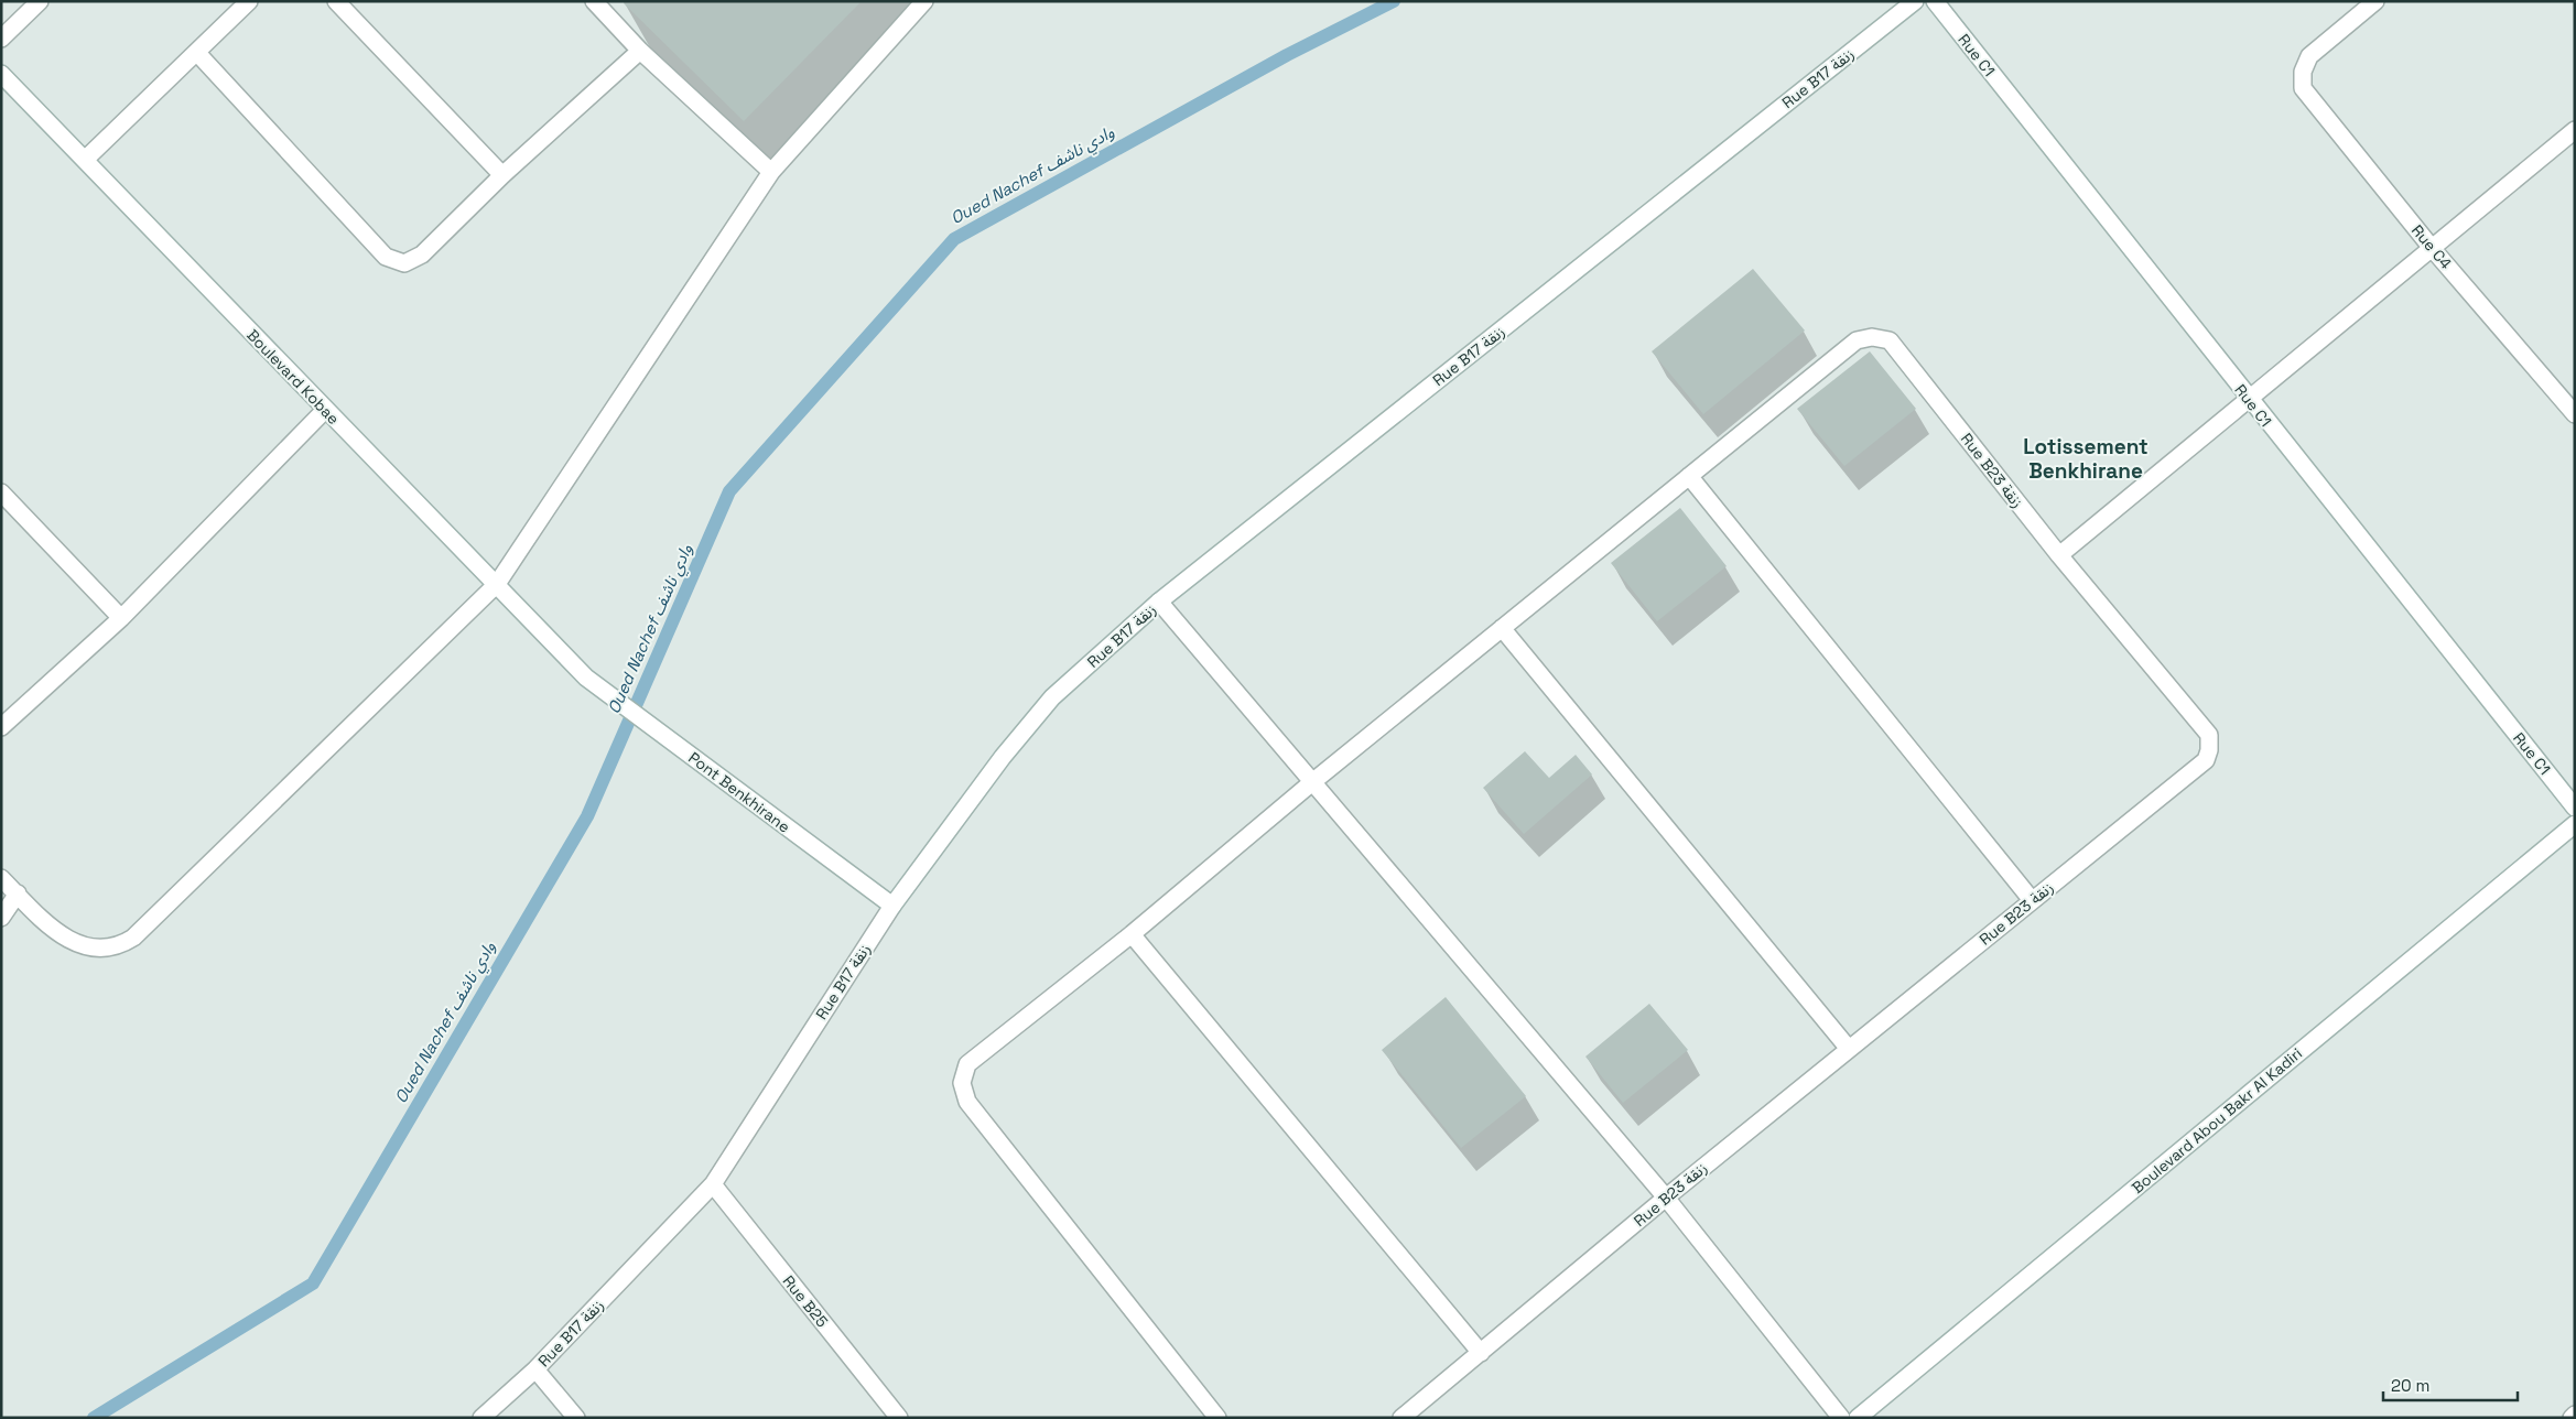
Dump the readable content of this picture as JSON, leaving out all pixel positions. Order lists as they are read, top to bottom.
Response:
{
  "streets": {
    "street": [
      "Rue C1",
      "Rue B17 زنقة",
      "Rue C4",
      "Boulevard Kobae",
      "Rue B23 زنقة",
      "Pont Benkhirane",
      "Boulevard Abou Bakr Al Kadiri",
      "Rue B25"
    ]
  },
  "crossings": [
    ["Rue B17 زنقة", "Pont Benkhirane"],
    ["Rue B17 زنقة", "Rue B25"],
    ["Boulevard Kobae", "Pont Benkhirane"]
  ],
  "districts": ["Lotissement Benkhirane"],
  "water": ["Oued Nachef وادي ناشف"],
  "scale_bar": "20 m"
}
